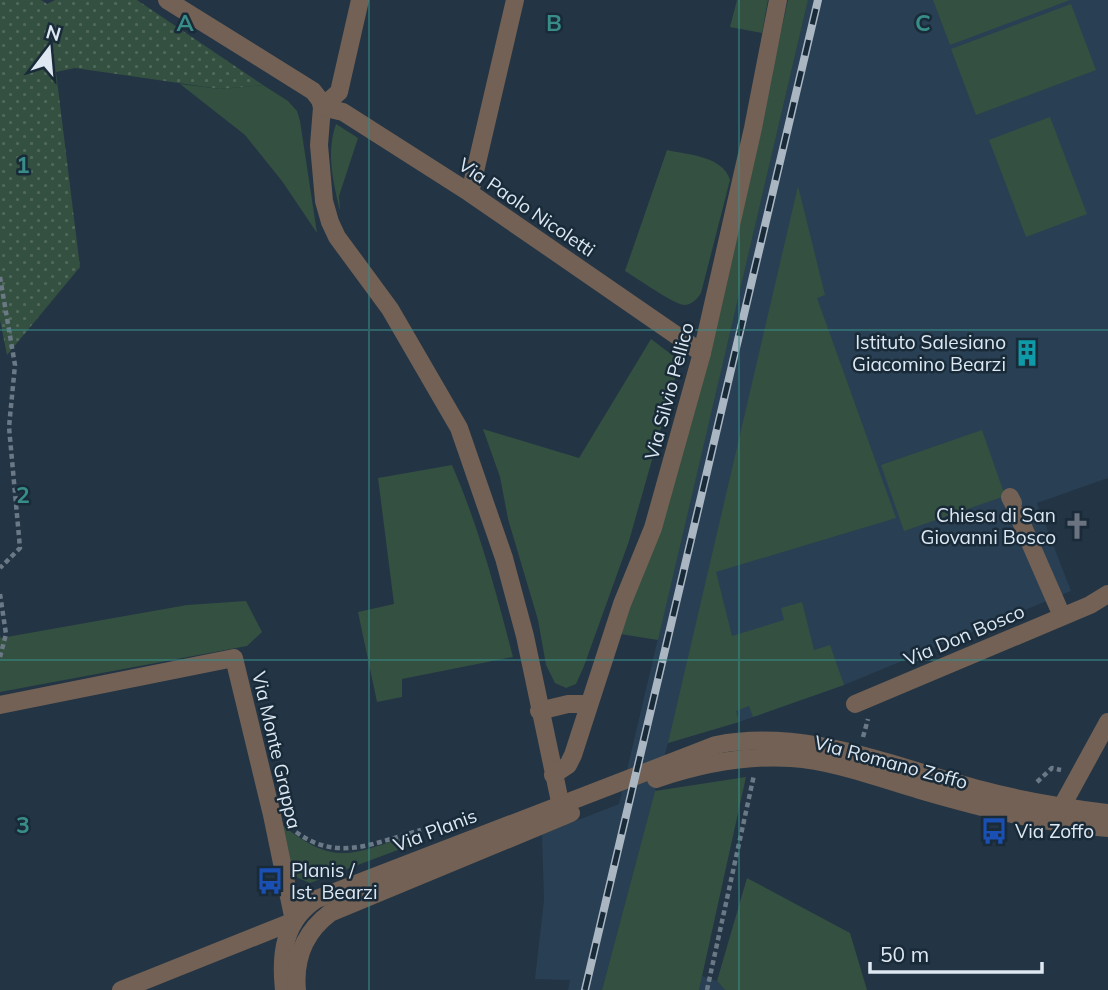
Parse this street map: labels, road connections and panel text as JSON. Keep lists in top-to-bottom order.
{
  "streets": {
    "street": [
      "Via Paolo Nicoletti",
      "Via Silvio Pellico",
      "Via Don Bosco",
      "Via Monte Grappa",
      "Via Romano Zoffo",
      "Via Planis"
    ]
  },
  "crossings": [
    ["Via Paolo Nicoletti", "Via Silvio Pellico"],
    ["Via Monte Grappa", "Via Planis"],
    ["Via Romano Zoffo", "Via Planis"]
  ],
  "places": {
    "building": ["Istituto Salesiano Giacomino Bearzi"],
    "church": ["Chiesa di San Giovanni Bosco"],
    "bus stop": ["Via Zoffo", "Planis / Ist. Bearzi"]
  },
  "scale_bar": "50 m",
  "north": "top",
  "grid": {
    "columns": ["A", "B", "C"],
    "rows": ["1", "2", "3"]
  }
}
